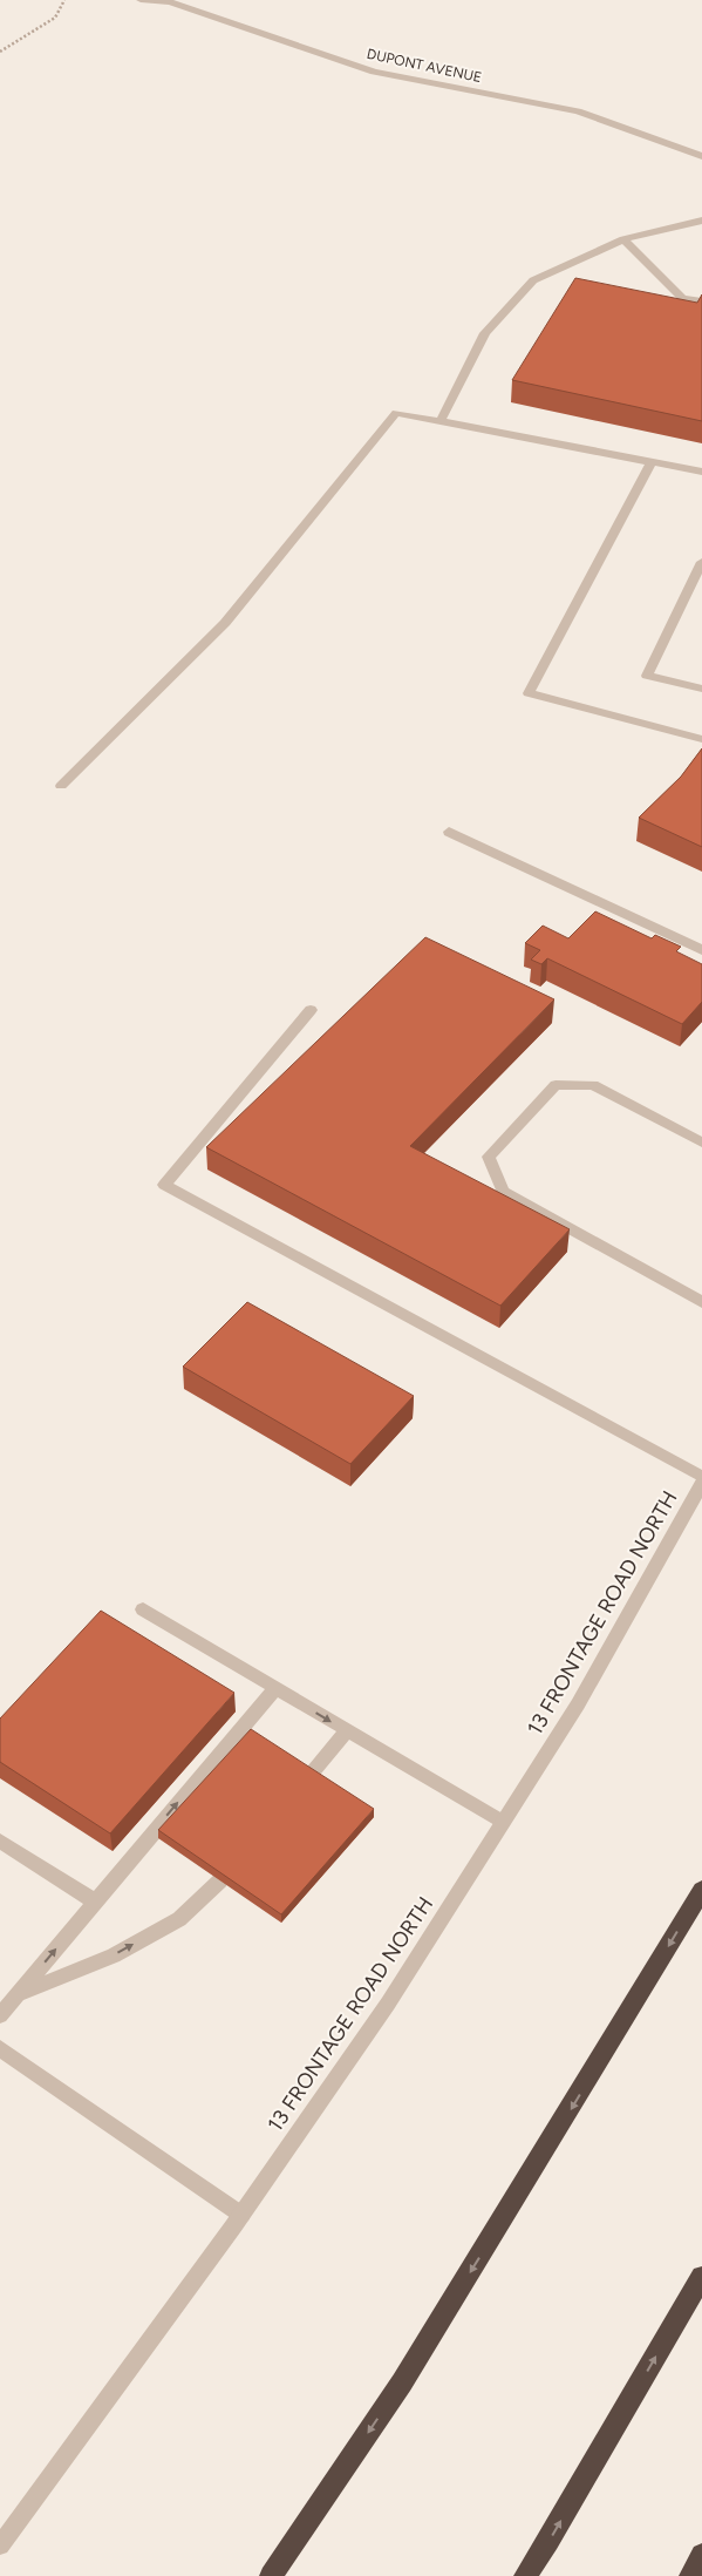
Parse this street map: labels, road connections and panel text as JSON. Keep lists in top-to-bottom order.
{
  "streets": {
    "street": ["DUPONT AVENUE", "13 FRONTAGE ROAD NORTH"]
  }
}
